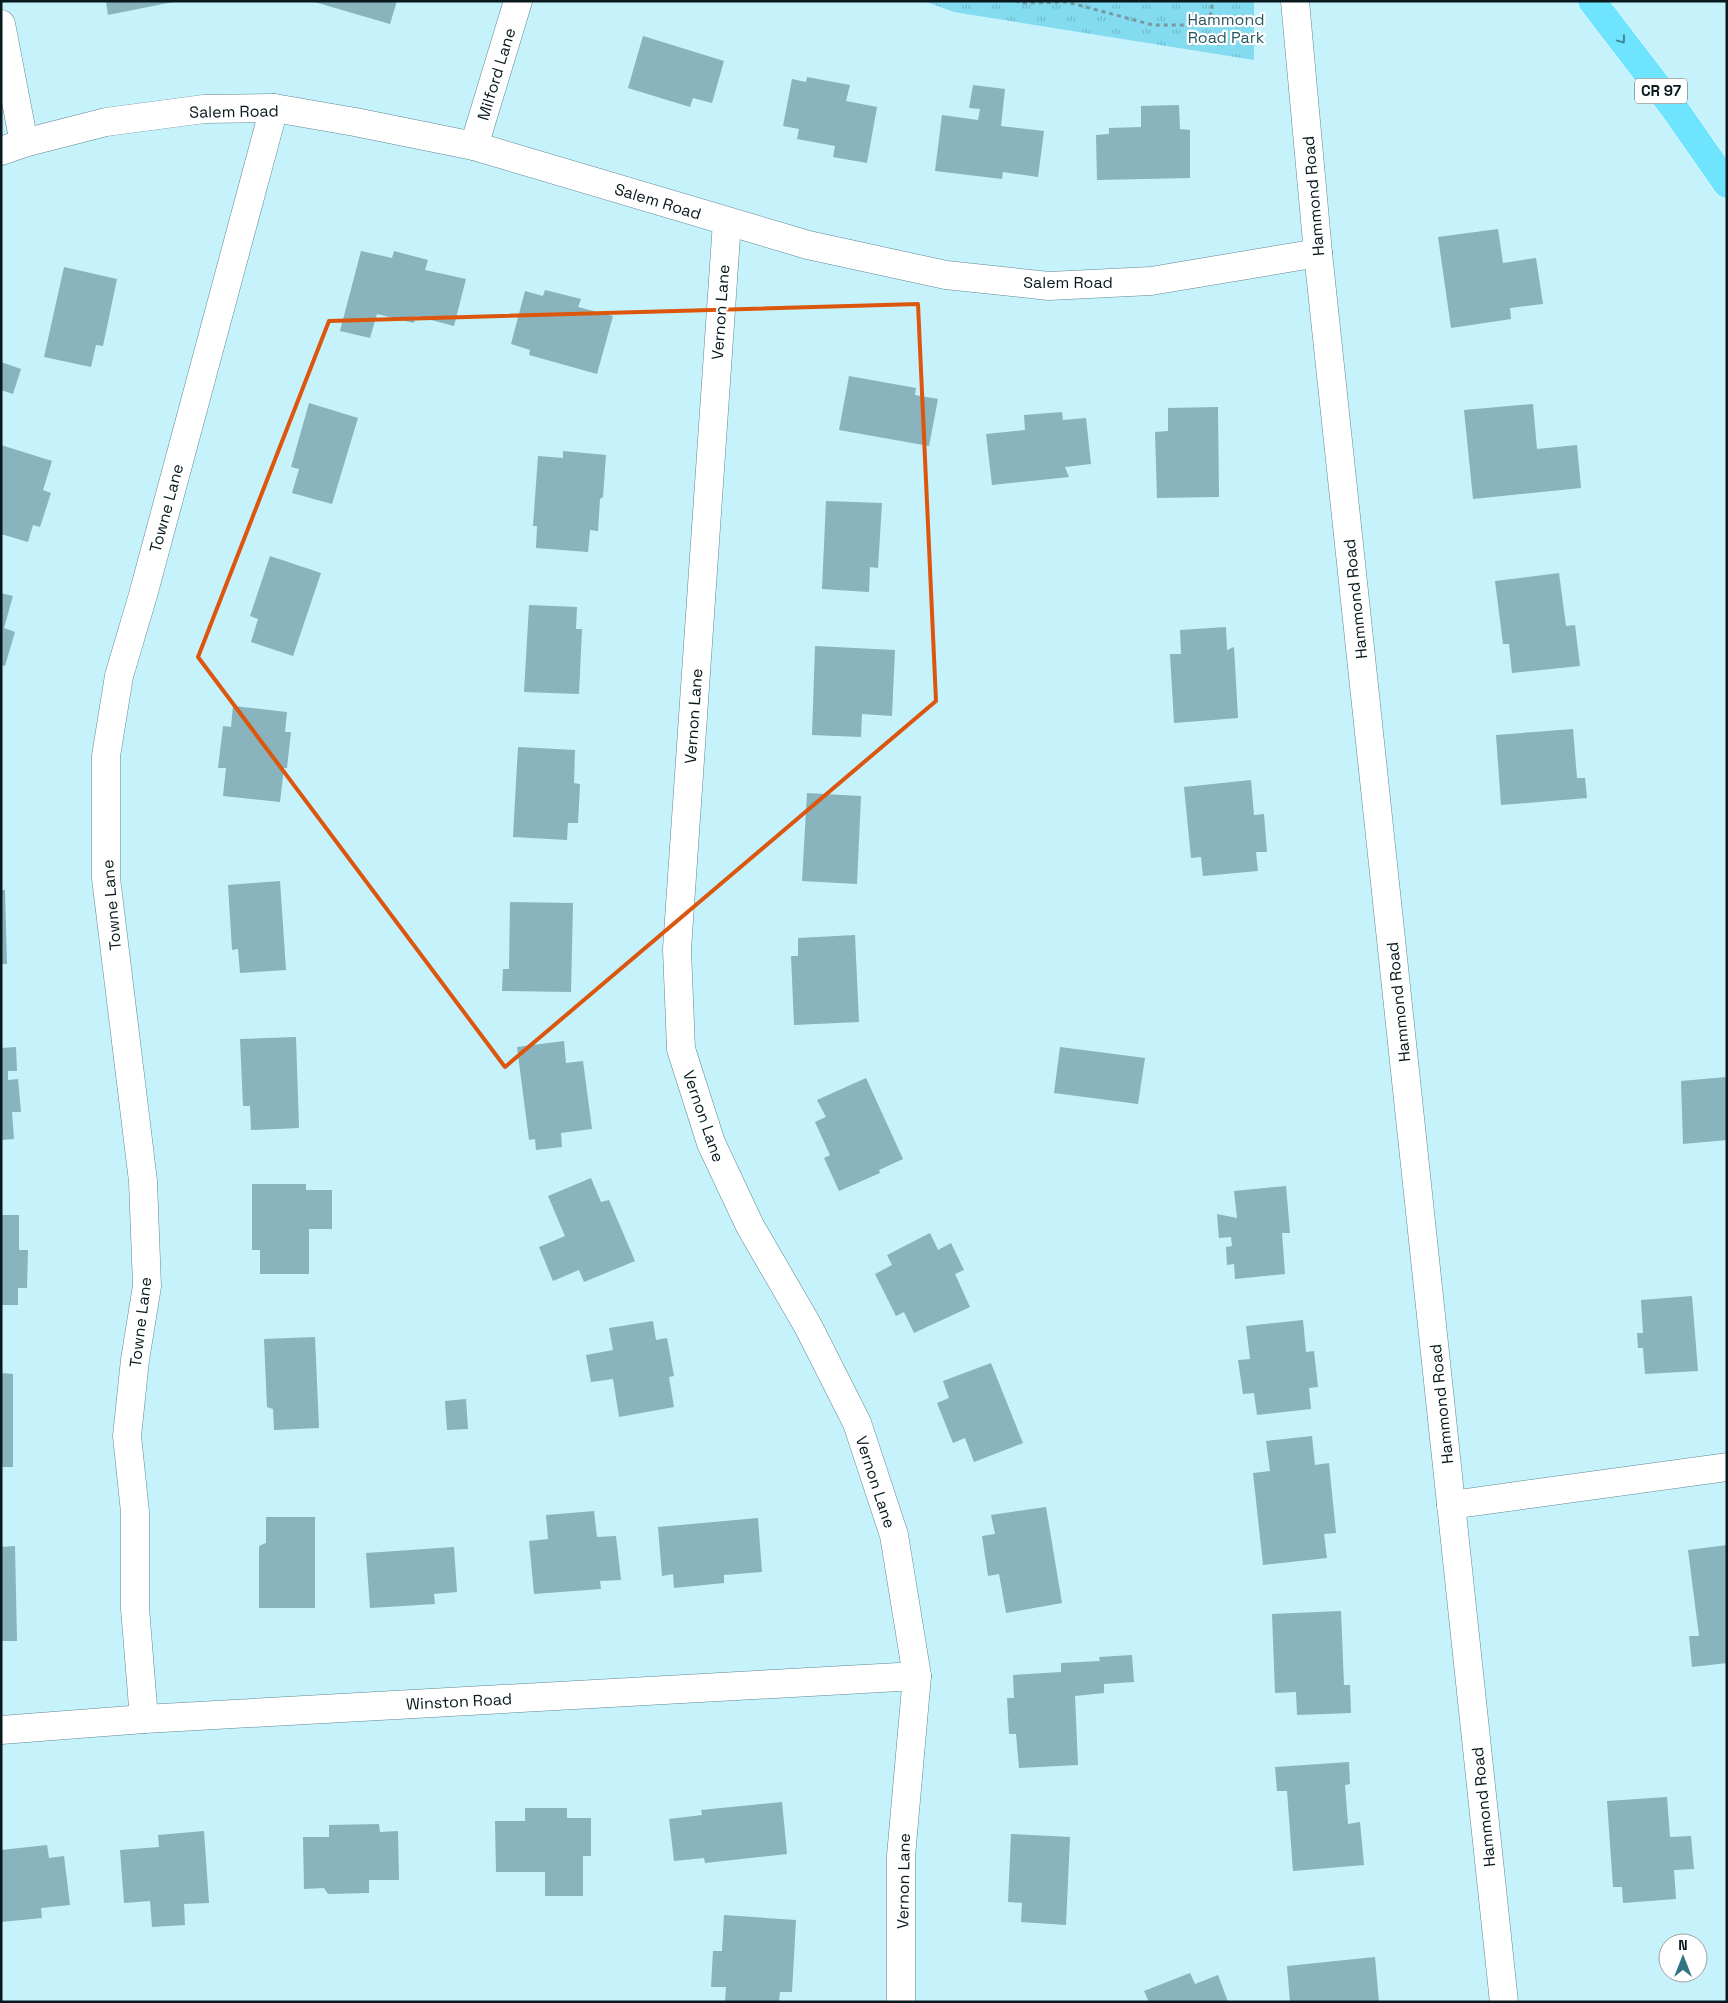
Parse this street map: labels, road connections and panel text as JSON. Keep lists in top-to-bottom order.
{
  "streets": {
    "highway": ["CR 97"],
    "street": [
      "Milford Lane",
      "Salem Road",
      "Hammond Road",
      "Vernon Lane",
      "Towne Lane",
      "Winston Road"
    ]
  },
  "crossings": [
    ["Milford Lane", "Salem Road"],
    ["Salem Road", "Hammond Road"],
    ["Salem Road", "Vernon Lane"],
    ["Salem Road", "Towne Lane"],
    ["Vernon Lane", "Winston Road"],
    ["Towne Lane", "Winston Road"]
  ],
  "parks": ["Hammond Road Park"],
  "north": "top"
}
